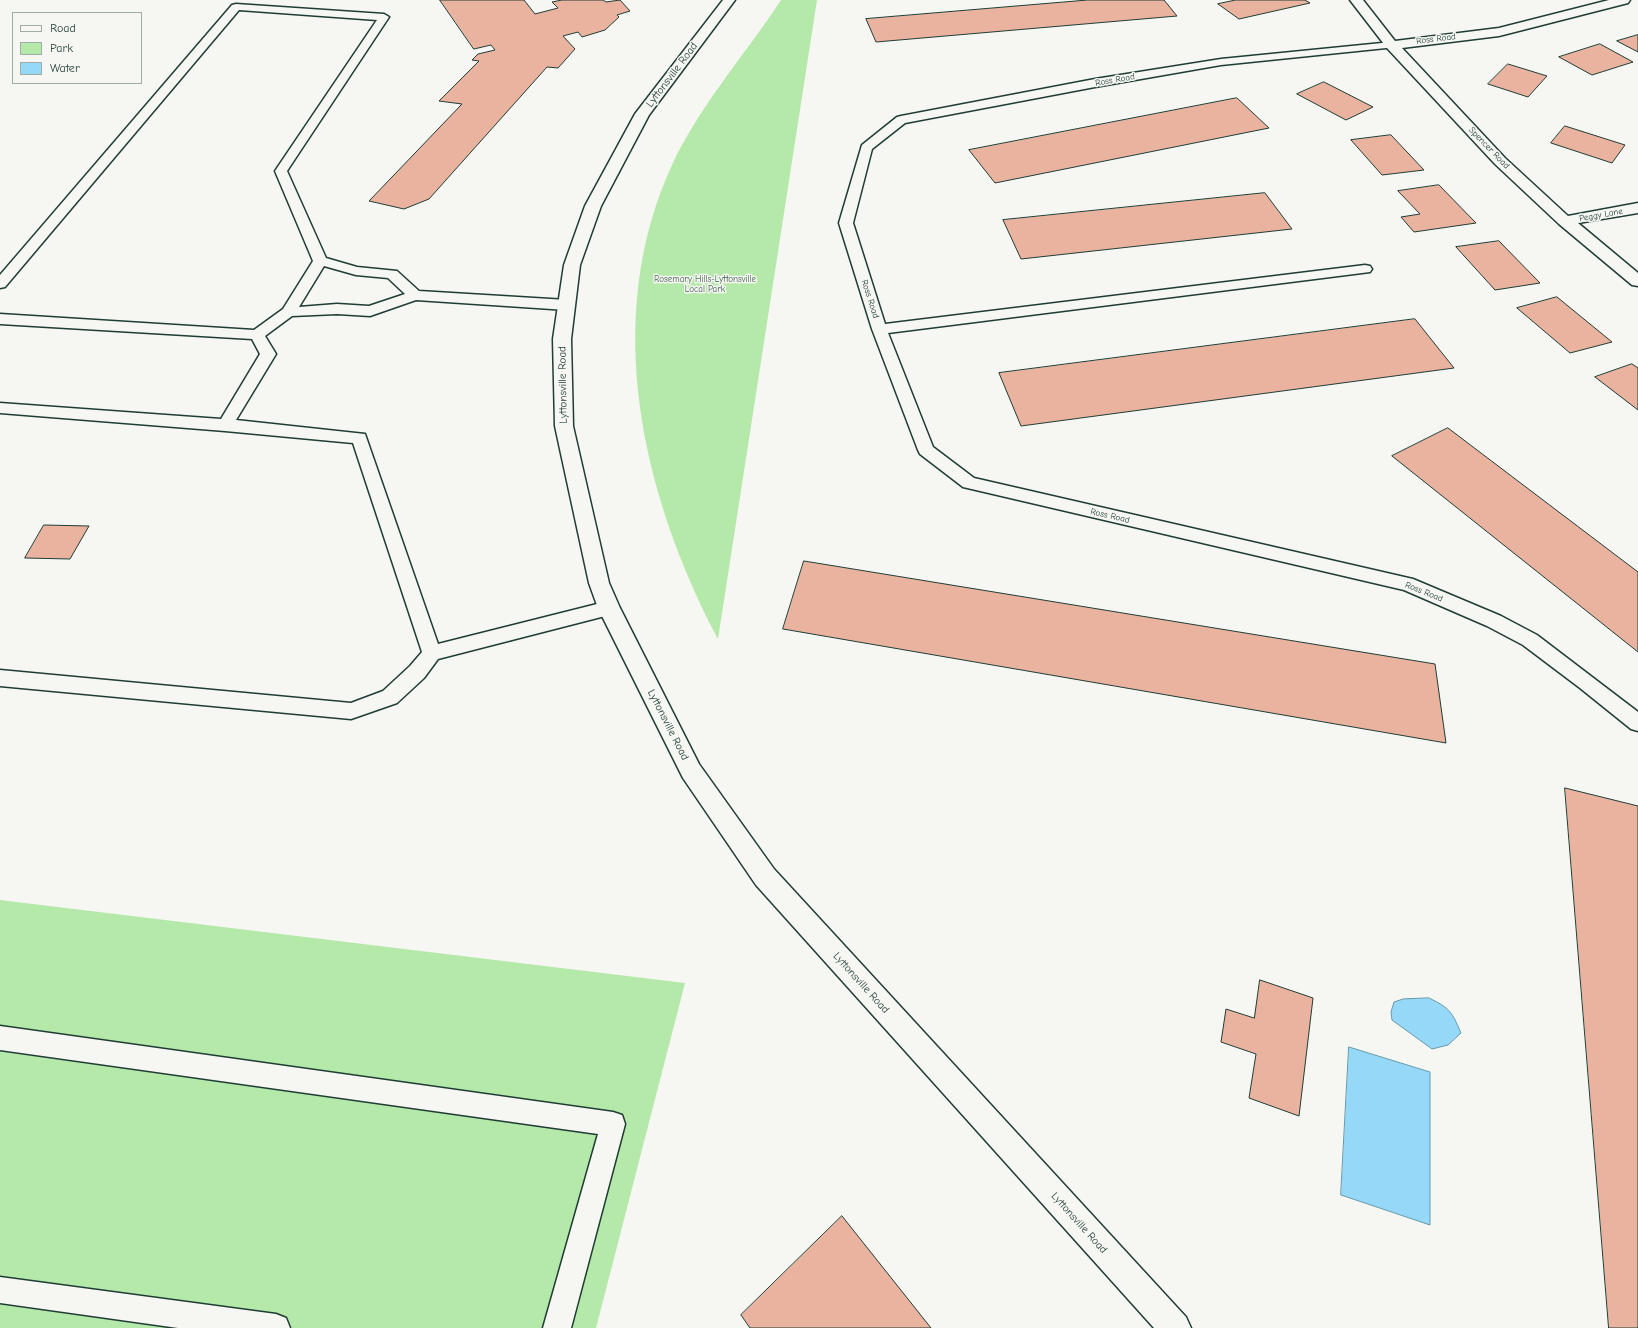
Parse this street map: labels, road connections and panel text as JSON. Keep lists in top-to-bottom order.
{
  "streets": {
    "street": [
      "Ross Road",
      "Lyttonsville Road",
      "Spencer Road",
      "Peggy Lane"
    ]
  },
  "crossings": [
    ["Ross Road", "Spencer Road"],
    ["Spencer Road", "Peggy Lane"]
  ],
  "parks": ["Rosemary Hills-Lyttonsville Local Park"],
  "legend": ["Road", "Park", "Water"]
}
